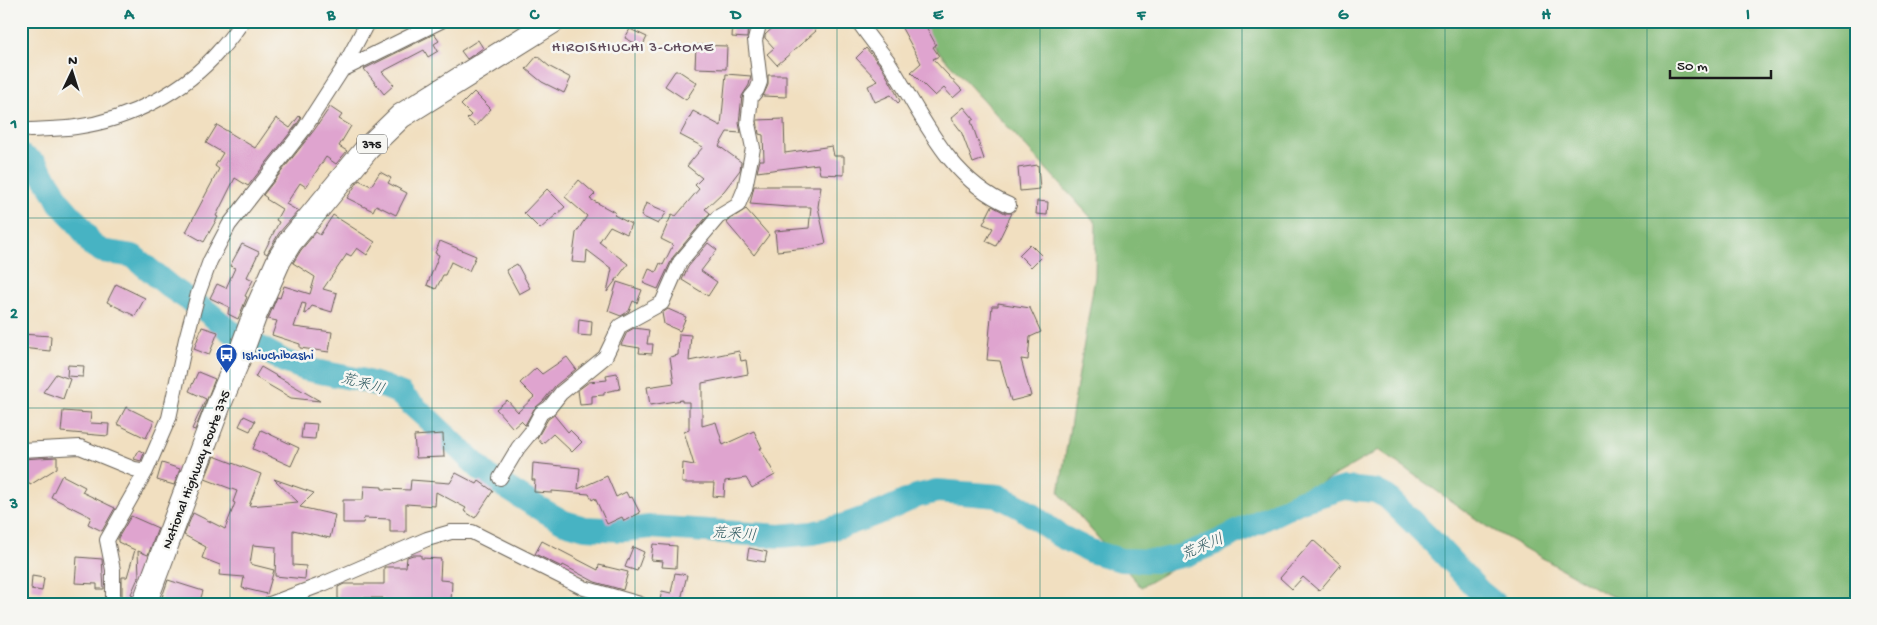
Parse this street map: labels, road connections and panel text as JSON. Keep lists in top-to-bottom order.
{
  "streets": {
    "highway": ["375", "National Highway Route 375"]
  },
  "districts": ["HIROISHIUCHI 3-CHOME"],
  "water": ["荒釆川"],
  "places": {
    "bus stop": ["Ishiuchibashi"]
  },
  "scale_bar": "50 m",
  "north": "top",
  "grid": {
    "columns": [
      "A",
      "B",
      "C",
      "D",
      "E",
      "F",
      "G",
      "H",
      "I"
    ],
    "rows": ["1", "2", "3"]
  }
}
